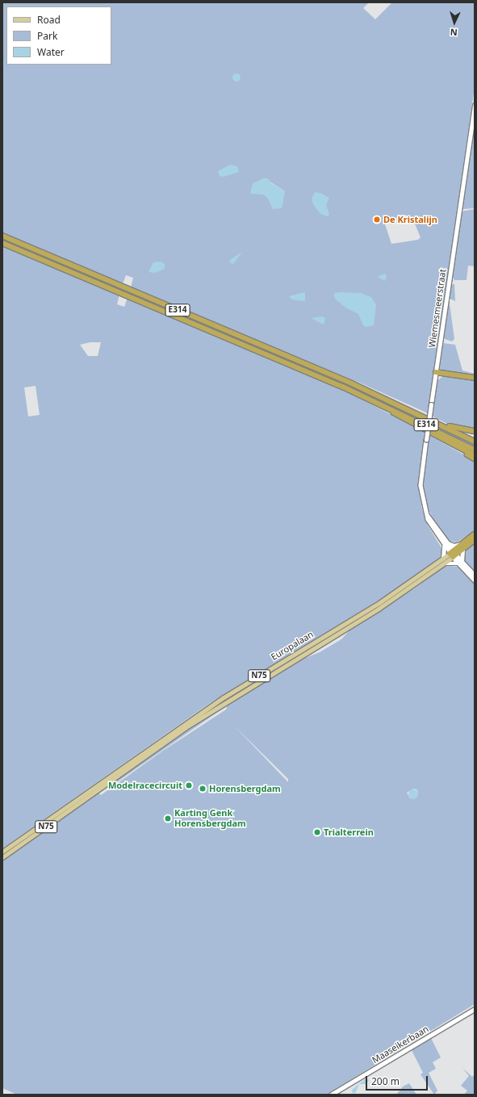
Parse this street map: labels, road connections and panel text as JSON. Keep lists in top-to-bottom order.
{
  "streets": {
    "highway": ["E314", "Europalaan", "N75"],
    "main road": ["Wiemesmeerstraat", "Maaseikerbaan"]
  },
  "crossings": [
    ["Wiemesmeerstraat", "Europalaan"],
    ["Europalaan", "N75"]
  ],
  "places": [
    "De Kristalijn",
    "Modelracecircuit",
    "Horensbergdam",
    "Karting Genk Horensbergdam",
    "Trialterrein"
  ],
  "legend": ["Road", "Park", "Water"],
  "scale_bar": "200 m",
  "north": "bottom"
}
